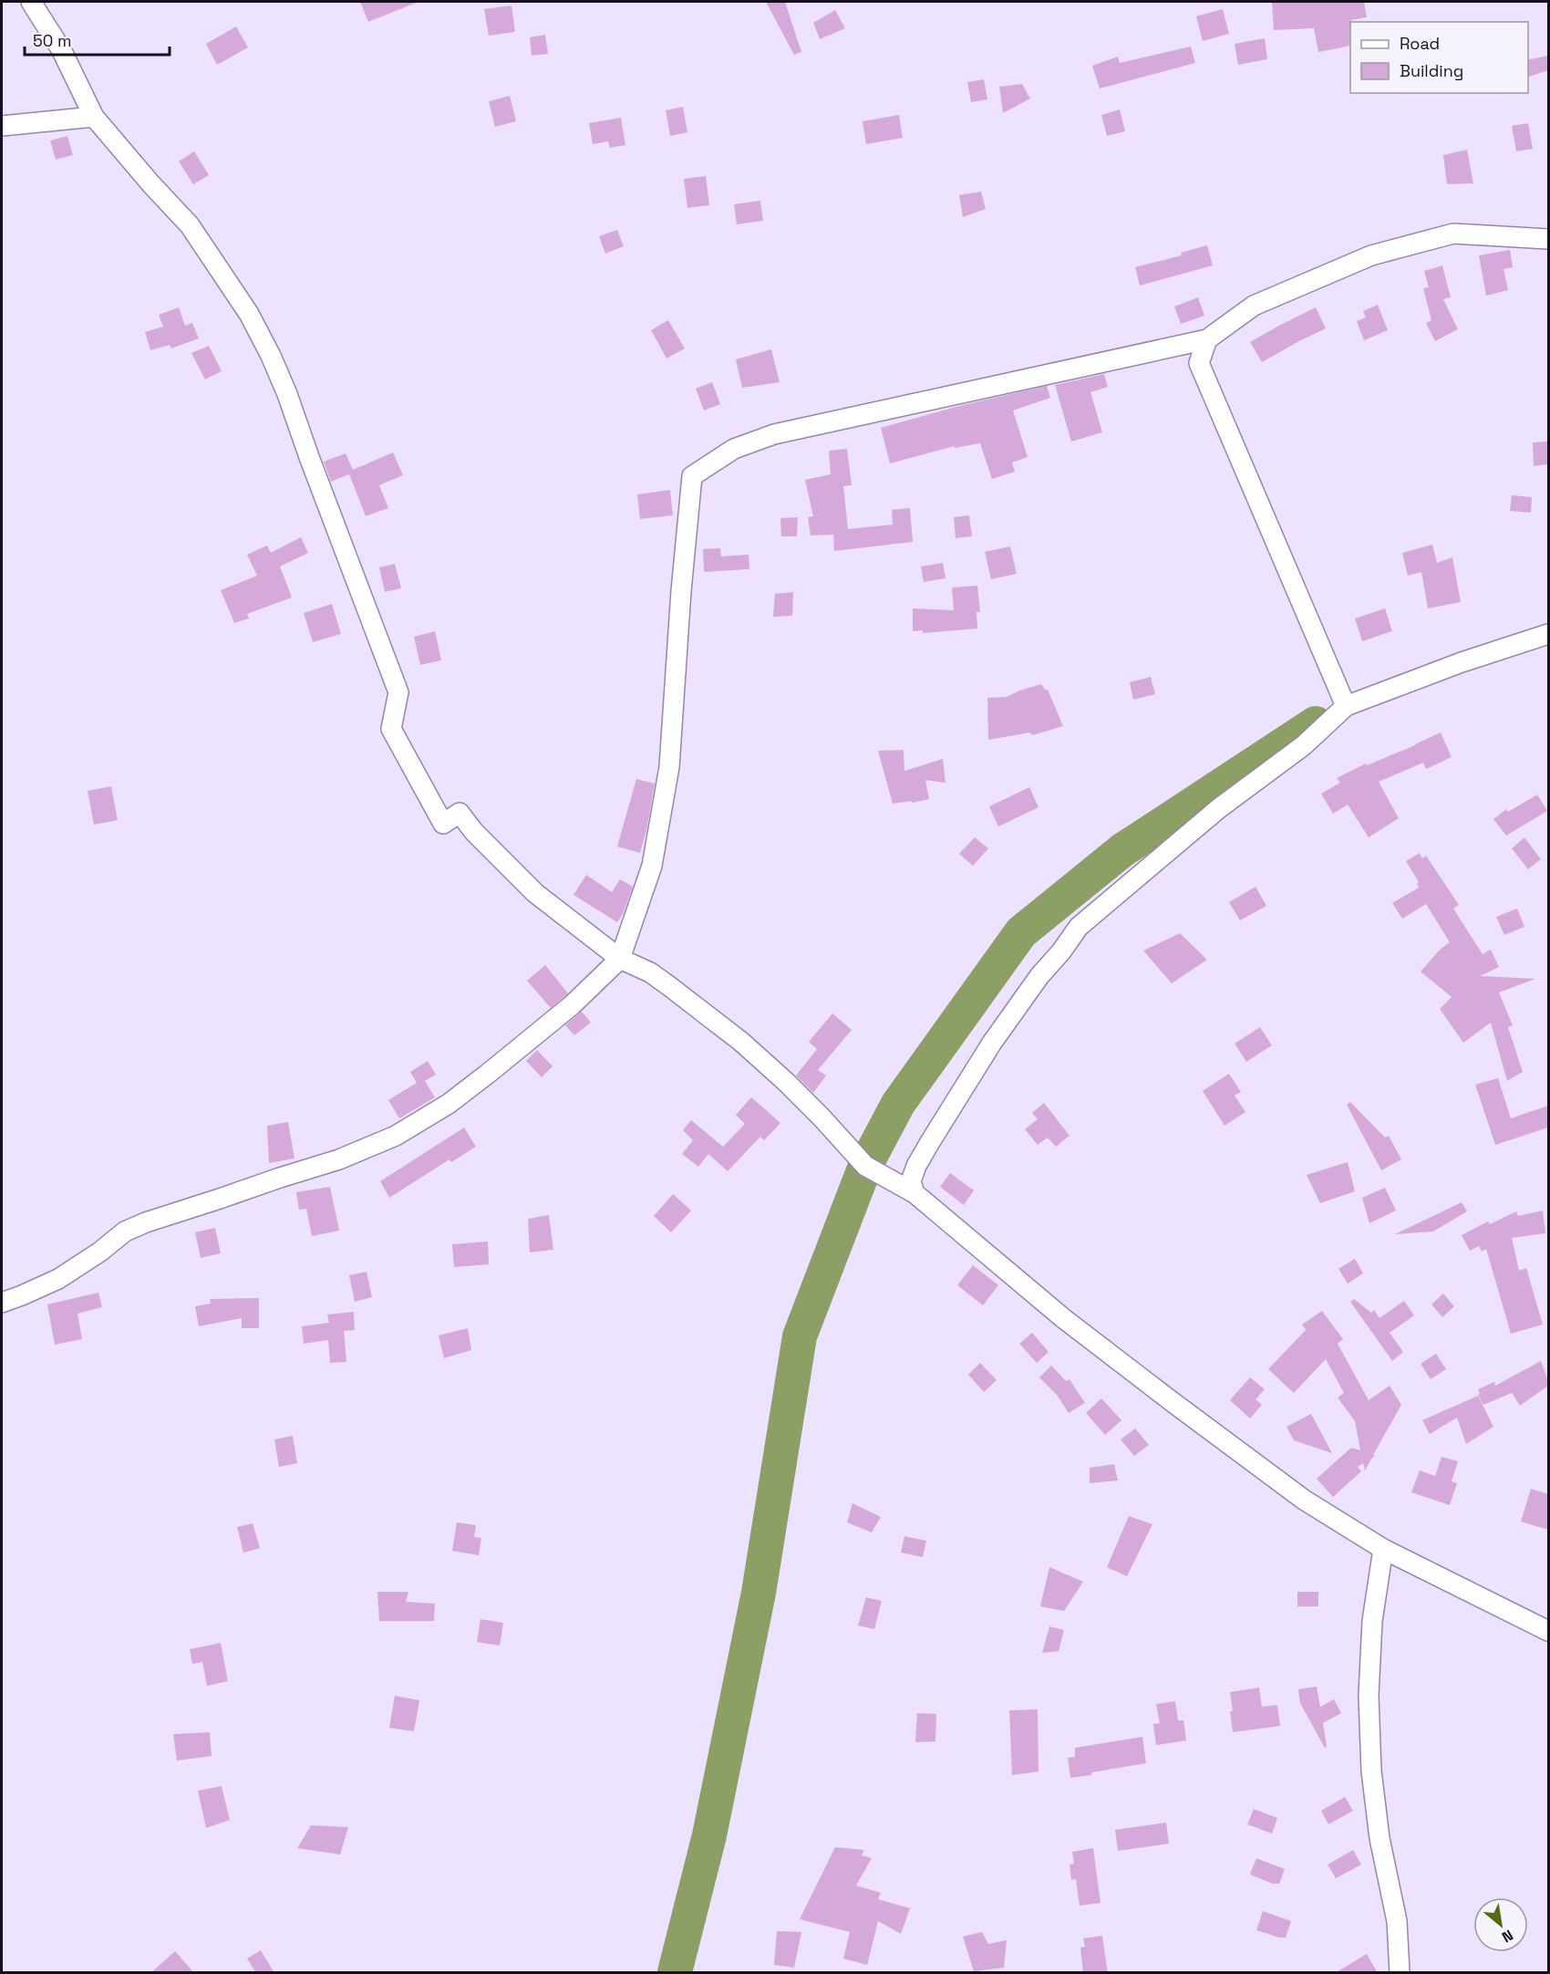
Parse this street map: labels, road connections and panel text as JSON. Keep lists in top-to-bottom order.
{
  "legend": ["Road", "Building"],
  "scale_bar": "50 m",
  "north": "bottom right"
}
